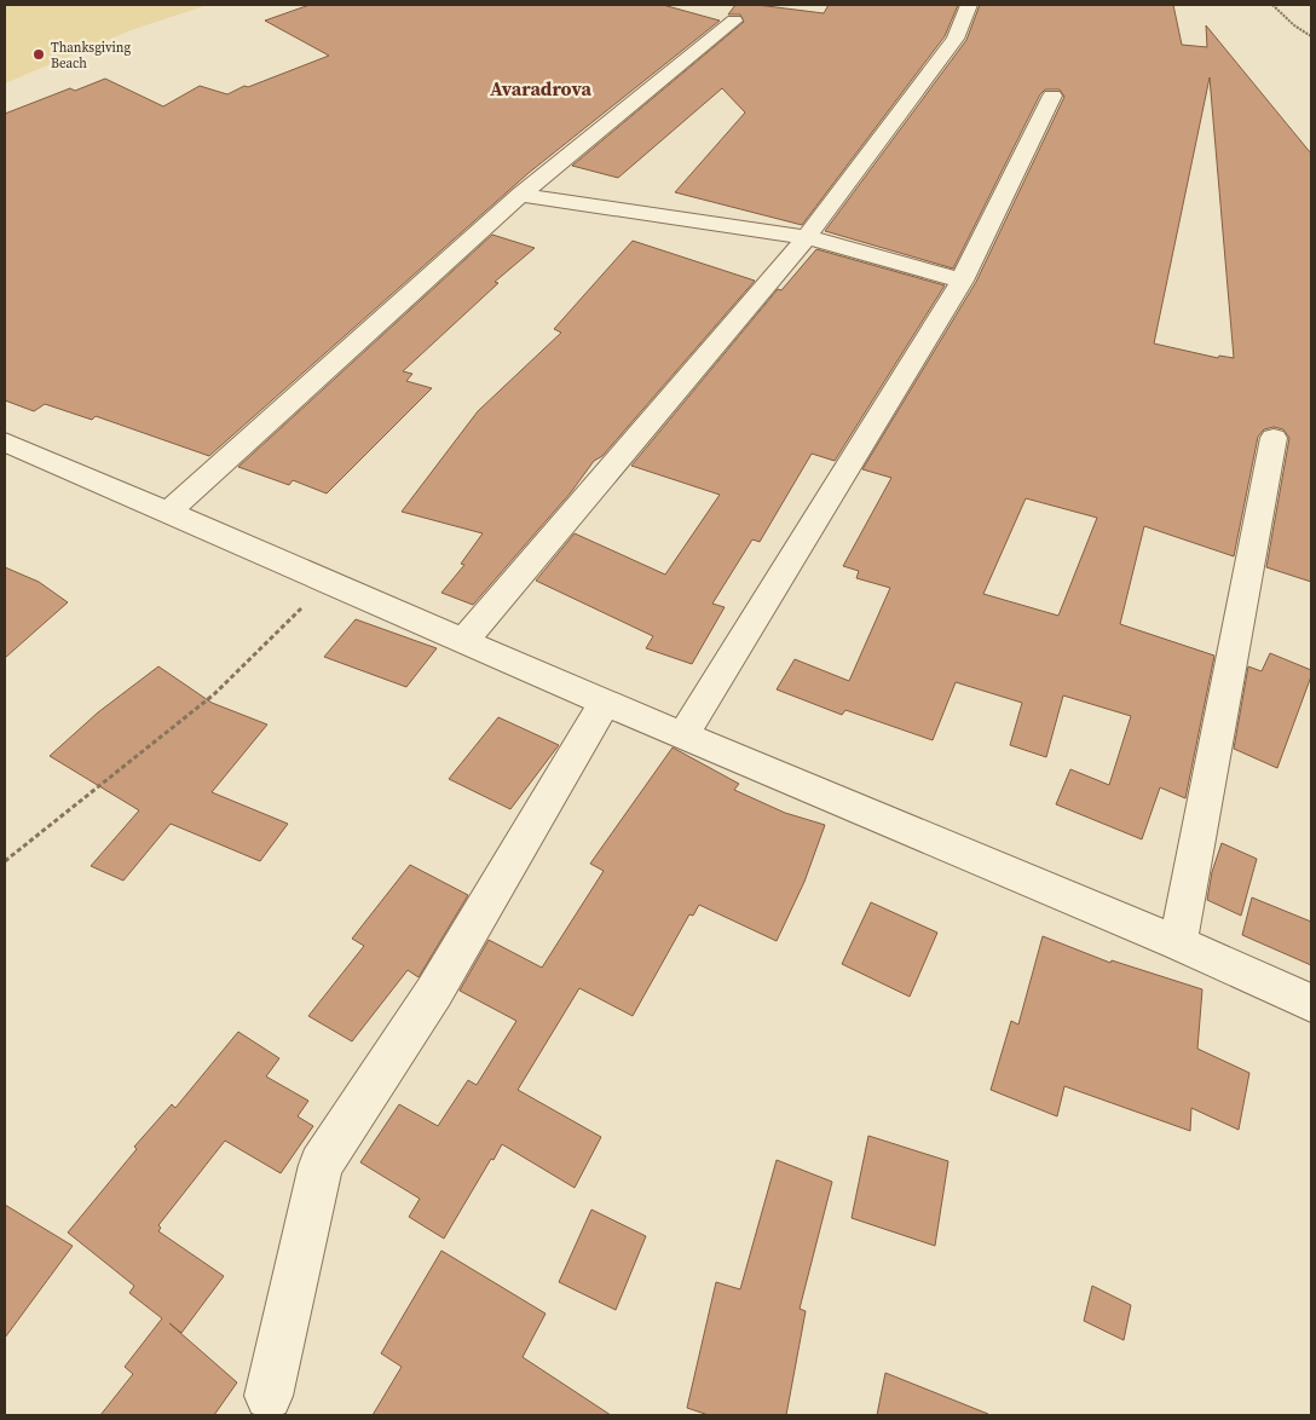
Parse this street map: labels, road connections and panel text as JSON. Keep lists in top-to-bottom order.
{
  "districts": ["Avaradrova"],
  "places": ["Thanksgiving Beach"]
}
